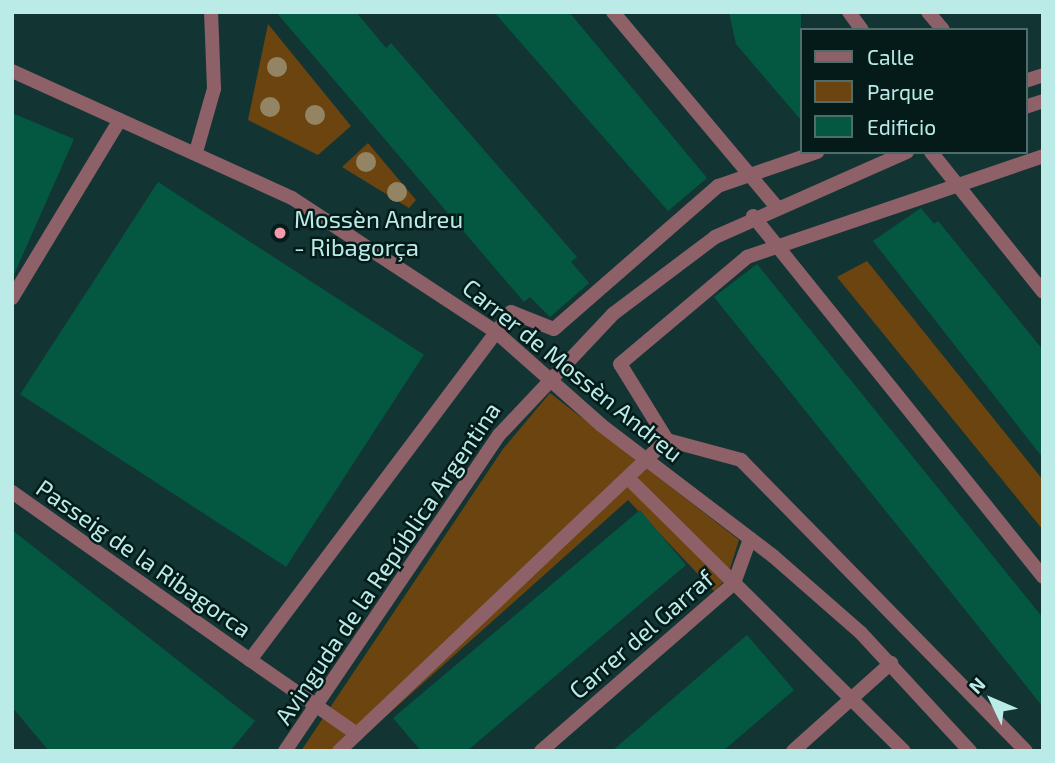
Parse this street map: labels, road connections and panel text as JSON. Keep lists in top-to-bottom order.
{
  "streets": {
    "street": [
      "Carrer de Mossèn Andreu",
      "Passeig de la Ribagorca",
      "Avinguda de la República Argentina",
      "Carrer del Garraf"
    ]
  },
  "crossings": [
    ["Carrer de Mossèn Andreu", "Avinguda de la República Argentina"],
    ["Carrer de Mossèn Andreu", "Carrer del Garraf"],
    ["Passeig de la Ribagorca", "Avinguda de la República Argentina"]
  ],
  "places": ["Mossèn Andreu - Ribagorça"],
  "legend": ["Calle", "Parque", "Edificio"],
  "north": "top left"
}
